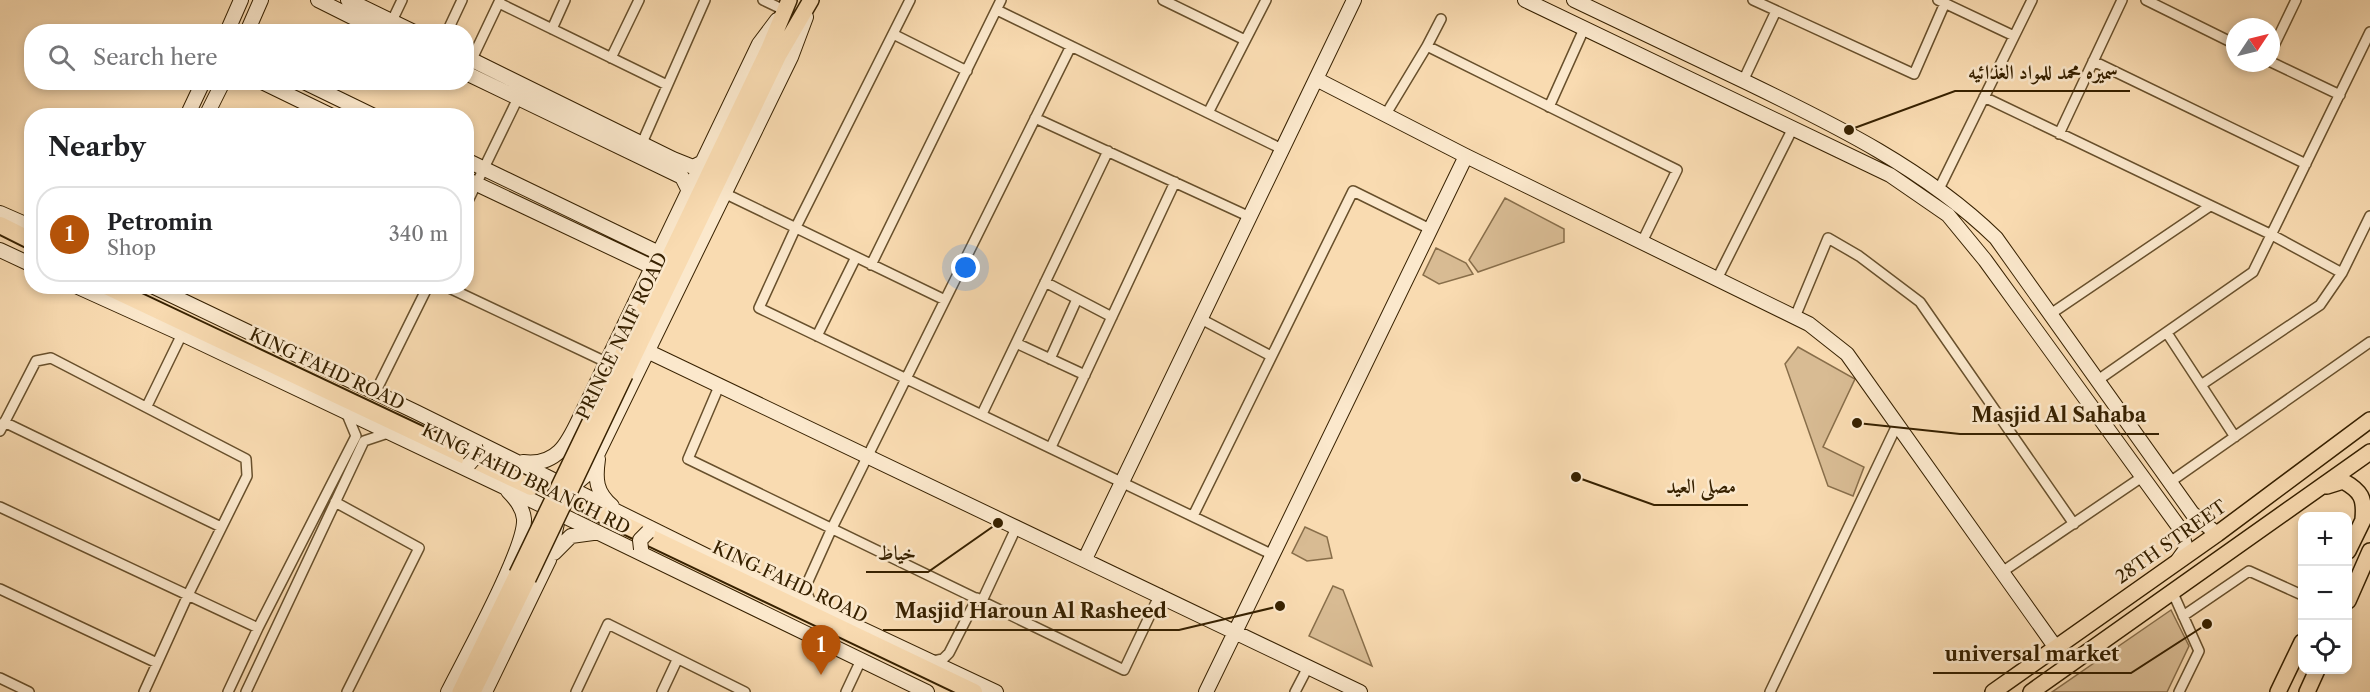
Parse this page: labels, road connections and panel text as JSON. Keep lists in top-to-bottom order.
{
  "streets": {
    "highway": ["KING FAHD ROAD"],
    "main road": ["PRINCE NAIF ROAD", "28TH STREET"],
    "street": ["KING FAHD BRANCH RD"]
  },
  "crossings": [
    ["KING FAHD ROAD", "KING FAHD BRANCH RD"]
  ],
  "places": [
    "سميره محمد للمواد الغذائيه",
    "Masjid Al Sahaba",
    "مصلى العيد",
    "خياط",
    "Masjid Haroun Al Rasheed",
    "universal market"
  ],
  "north": "top right",
  "page": {
    "search": "Search here",
    "heading": "Nearby",
    "list": [
      {
        "mark": "1",
        "name": "Petromin",
        "note": "Shop",
        "value": "340 m"
      }
    ],
    "map_buttons": ["+", "−"],
    "pins": "1"
  }
}
